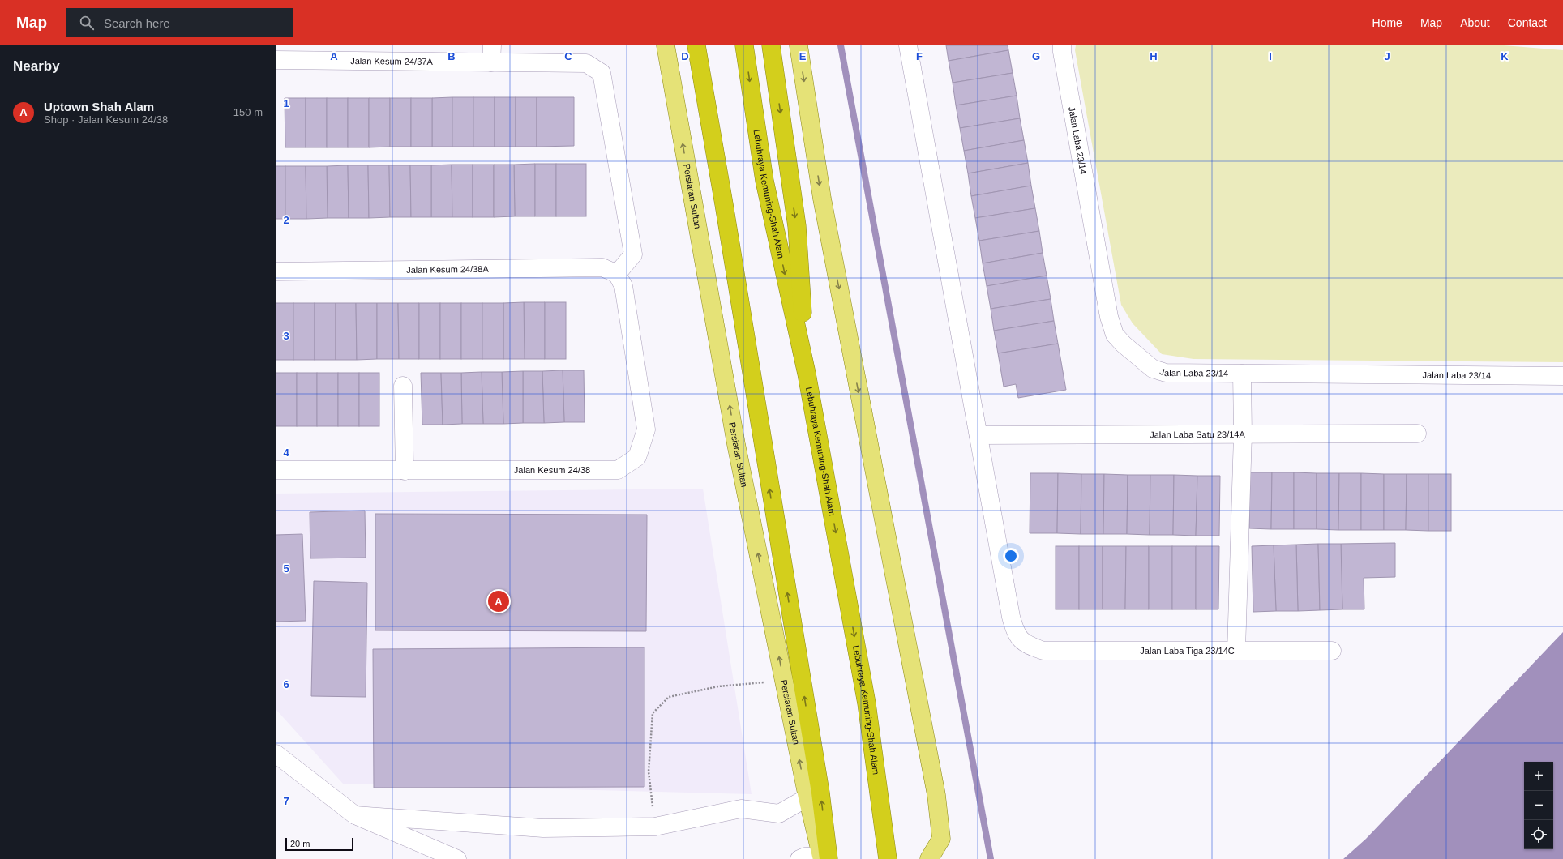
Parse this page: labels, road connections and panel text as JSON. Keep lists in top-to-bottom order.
{
  "streets": {
    "highway": ["Lebuhraya Kemuning-Shah Alam"],
    "main road": ["Persiaran Sultan"],
    "street": [
      "Jalan Kesum 24/37A",
      "Jalan Laba 23/14",
      "Jalan Kesum 24/38A",
      "Jalan Laba Satu 23/14A",
      "Jalan Kesum 24/38",
      "Jalan Laba Tiga 23/14C"
    ]
  },
  "crossings": [
    ["Jalan Kesum 24/37A", "Jalan Kesum 24/38A"],
    ["Jalan Kesum 24/37A", "Jalan Kesum 24/38"],
    ["Jalan Kesum 24/38A", "Jalan Kesum 24/38"],
    ["Jalan Laba Satu 23/14A", "Jalan Laba Tiga 23/14C"]
  ],
  "scale_bar": "20 m",
  "page": {
    "header": "Map",
    "search": "Search here",
    "nav": [
      "Home",
      "Map",
      "About",
      "Contact"
    ],
    "heading": "Nearby",
    "list": [
      {
        "mark": "A",
        "name": "Uptown Shah Alam",
        "note": "Shop · Jalan Kesum 24/38",
        "value": "150 m"
      }
    ],
    "pins": "A",
    "map_buttons": ["+", "−"],
    "scale": "20 m"
  },
  "grid": {
    "columns": [
      "A",
      "B",
      "C",
      "D",
      "E",
      "F",
      "G",
      "H",
      "I",
      "J",
      "K"
    ],
    "rows": [
      "1",
      "2",
      "3",
      "4",
      "5",
      "6",
      "7"
    ]
  }
}
